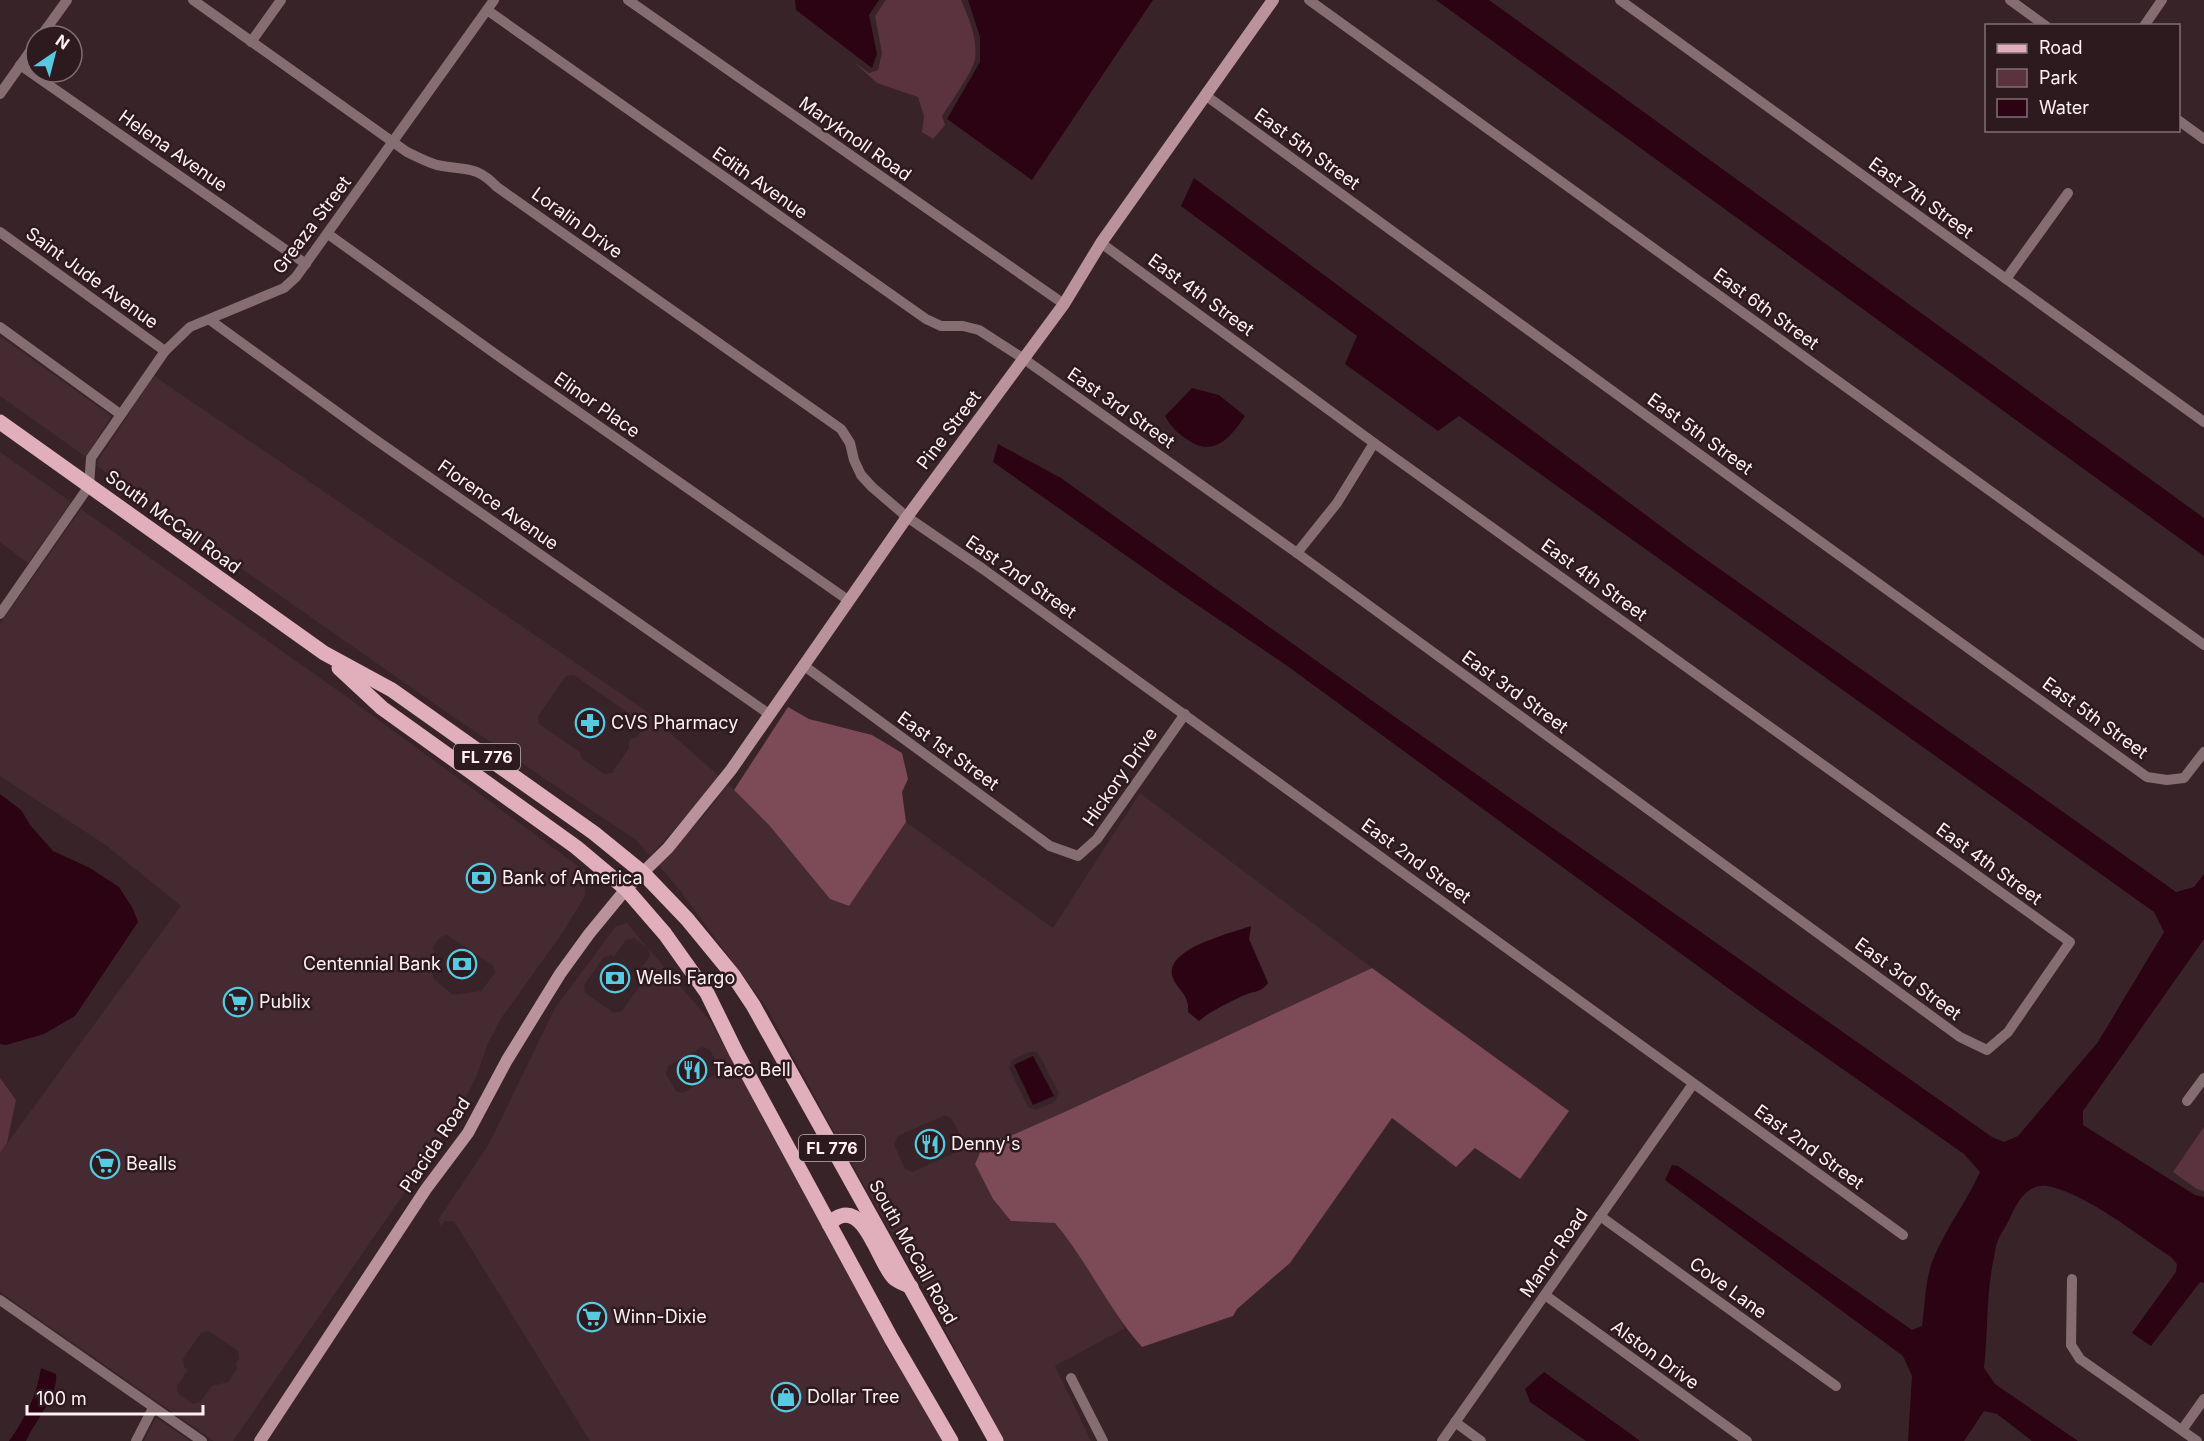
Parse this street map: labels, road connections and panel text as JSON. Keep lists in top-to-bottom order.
{
  "streets": {
    "main road": [
      "Pine Street",
      "South McCall Road",
      "FL 776",
      "Placida Road"
    ],
    "street": [
      "Maryknoll Road",
      "East 5th Street",
      "Helena Avenue",
      "Edith Avenue",
      "East 7th Street",
      "Loralin Drive",
      "Greaza Street",
      "Saint Jude Avenue",
      "East 4th Street",
      "East 6th Street",
      "Elinor Place",
      "East 3rd Street",
      "Florence Avenue",
      "East 2nd Street",
      "East 1st Street",
      "Hickory Drive",
      "Manor Road",
      "Cove Lane",
      "Alston Drive"
    ]
  },
  "crossings": [
    ["Maryknoll Road", "Pine Street"],
    ["East 5th Street", "Pine Street"],
    ["Helena Avenue", "Greaza Street"],
    ["Edith Avenue", "Greaza Street"],
    ["Edith Avenue", "East 3rd Street"],
    ["Edith Avenue", "Pine Street"],
    ["Loralin Drive", "Greaza Street"],
    ["Loralin Drive", "Pine Street"],
    ["Loralin Drive", "East 2nd Street"],
    ["Greaza Street", "Saint Jude Avenue"],
    ["Greaza Street", "Elinor Place"],
    ["Greaza Street", "Florence Avenue"],
    ["Greaza Street", "South McCall Road"],
    ["East 4th Street", "East 3rd Street"],
    ["East 4th Street", "Pine Street"],
    ["Elinor Place", "Pine Street"],
    ["East 3rd Street", "Pine Street"],
    ["Pine Street", "Florence Avenue"],
    ["Pine Street", "South McCall Road"],
    ["Pine Street", "East 2nd Street"],
    ["Pine Street", "East 1st Street"],
    ["Pine Street", "Placida Road"],
    ["South McCall Road", "Placida Road"],
    ["East 2nd Street", "Hickory Drive"],
    ["East 2nd Street", "Manor Road"],
    ["East 1st Street", "Hickory Drive"],
    ["Manor Road", "Cove Lane"],
    ["Manor Road", "Alston Drive"]
  ],
  "places": {
    "pharmacy": ["CVS Pharmacy"],
    "bank": ["Bank of America", "Centennial Bank", "Wells Fargo"],
    "supermarket": ["Publix", "Bealls", "Winn-Dixie"],
    "restaurant": ["Taco Bell", "Denny's"],
    "shop": ["Dollar Tree"]
  },
  "legend": ["Road", "Park", "Water"],
  "scale_bar": "100 m",
  "north": "top right"
}
